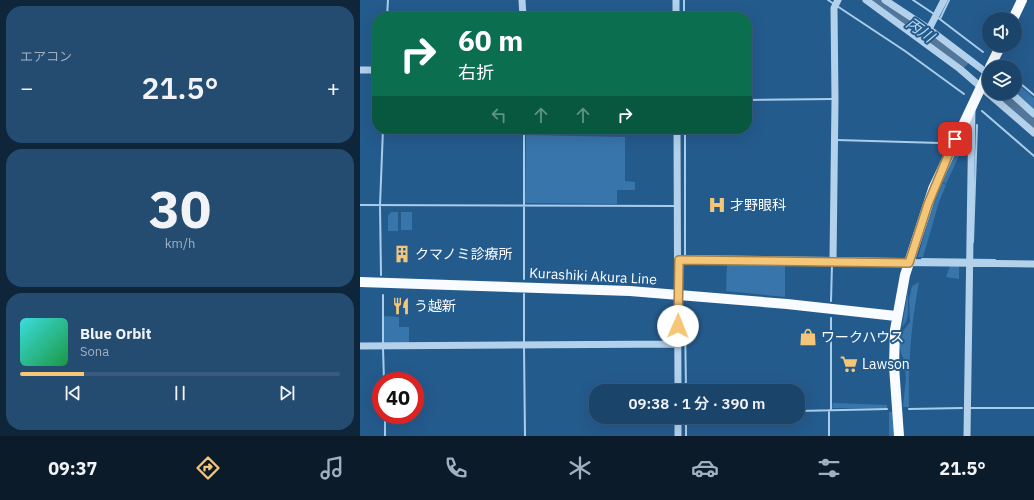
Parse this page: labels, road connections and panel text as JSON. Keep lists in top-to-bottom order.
{
  "streets": {
    "main road": ["Kurashiki Akura Line"]
  },
  "water": ["丙川"],
  "places": {
    "hospital": ["才野眼科"],
    "building": ["クマノミ診療所"],
    "restaurant": ["う越新"],
    "shop": ["ワークハウス"],
    "supermarket": ["Lawson"]
  },
  "page": {
    "tile": [
      "エアコン",
      ["30", "km/h"]
    ],
    "turn": ["60 m", "右折"],
    "heat": ["−", "21.5°", "+"],
    "song": ["Blue Orbit", "Sona"],
    "limit": "40",
    "trip": "09:38 · 1 分 · 390 m",
    "tabs": ["09:37", "21.5°"]
  }
}
